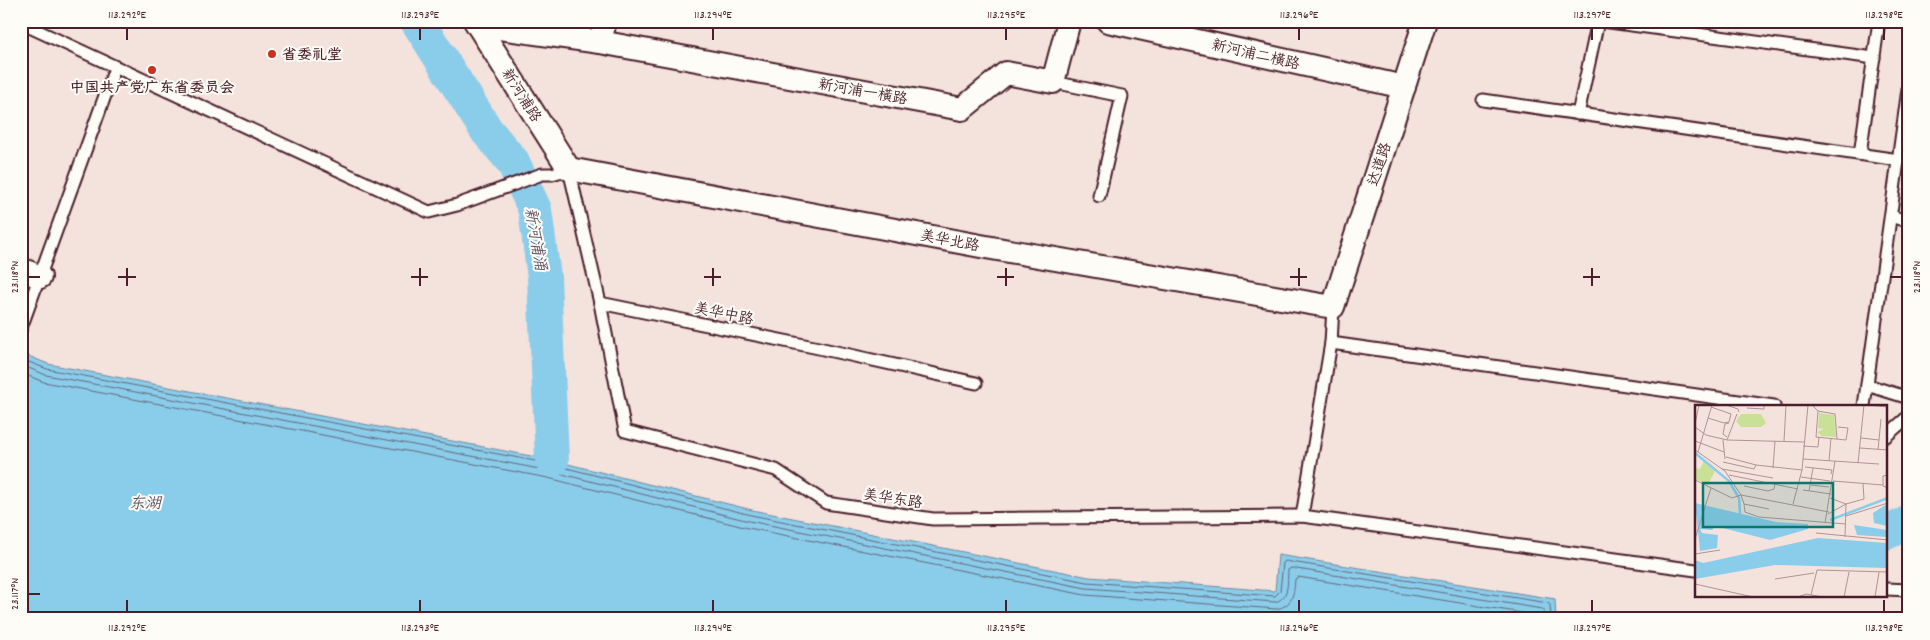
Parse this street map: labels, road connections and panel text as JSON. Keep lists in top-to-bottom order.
{
  "streets": {
    "street": [
      "新河浦二横路",
      "新河浦一横路",
      "新河浦路",
      "达道路",
      "美华北路"
    ],
    "lane": ["美华中路", "美华东路"]
  },
  "crossings": [
    ["新河浦二横路", "达道路"],
    ["新河浦路", "美华北路"],
    ["达道路", "美华北路"],
    ["美华中路", "美华东路"]
  ],
  "water": ["新河浦涌", "东湖"],
  "places": ["省委礼堂", "中国共产党广东省委员会"],
  "coordinates": [
    "113.292°E",
    "113.293°E",
    "113.294°E",
    "113.295°E",
    "113.296°E",
    "113.297°E",
    "113.298°E",
    "23.118°N",
    "23.117°N"
  ]
}
